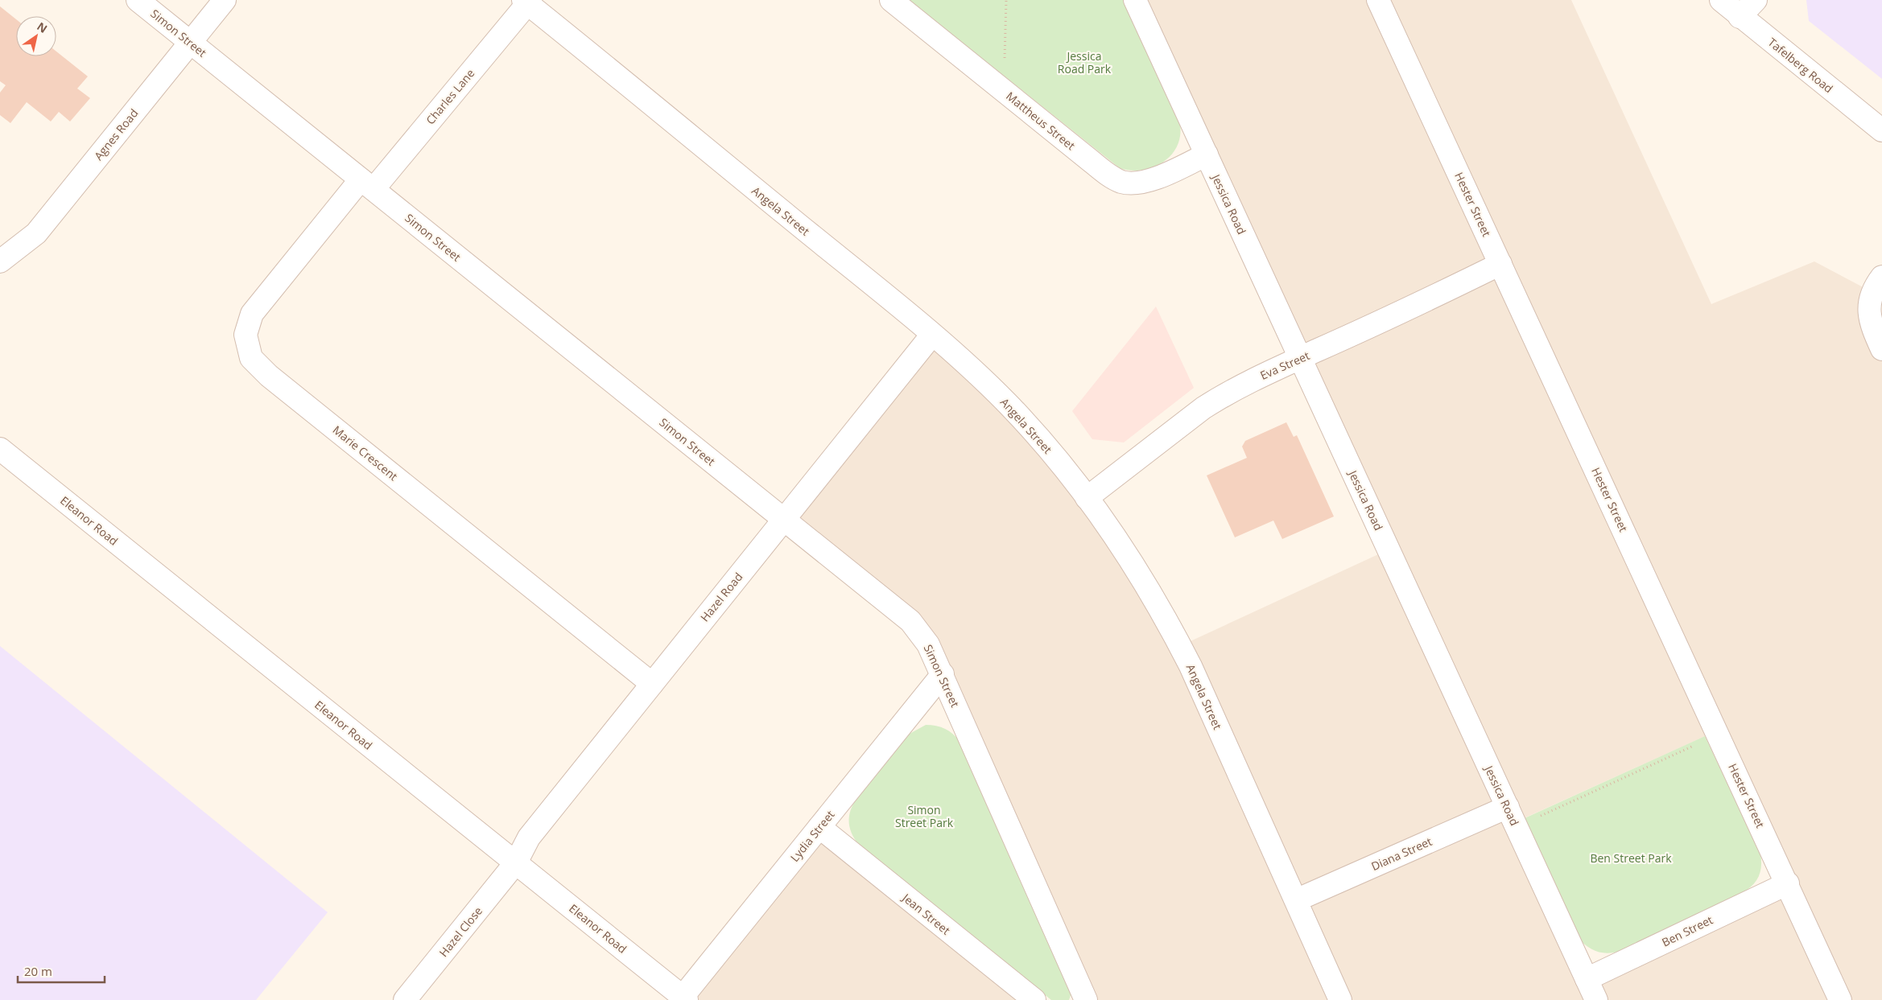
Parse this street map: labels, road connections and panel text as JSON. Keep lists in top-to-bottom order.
{
  "streets": {
    "street": [
      "Simon Street",
      "Tafelberg Road",
      "Charles Lane",
      "Mattheus Street",
      "Agnes Road",
      "Jessica Road",
      "Hester Street",
      "Angela Street",
      "Eva Street",
      "Marie Crescent",
      "Eleanor Road",
      "Hazel Road",
      "Lydia Street",
      "Diana Street",
      "Jean Street",
      "Ben Street",
      "Hazel Close"
    ]
  },
  "crossings": [
    ["Simon Street", "Charles Lane"],
    ["Simon Street", "Agnes Road"],
    ["Simon Street", "Marie Crescent"],
    ["Simon Street", "Hazel Road"],
    ["Simon Street", "Lydia Street"],
    ["Charles Lane", "Angela Street"],
    ["Charles Lane", "Marie Crescent"],
    ["Mattheus Street", "Jessica Road"],
    ["Jessica Road", "Eva Street"],
    ["Jessica Road", "Diana Street"],
    ["Jessica Road", "Ben Street"],
    ["Hester Street", "Eva Street"],
    ["Hester Street", "Ben Street"],
    ["Angela Street", "Eva Street"],
    ["Angela Street", "Hazel Road"],
    ["Angela Street", "Diana Street"],
    ["Marie Crescent", "Hazel Road"],
    ["Eleanor Road", "Hazel Road"],
    ["Eleanor Road", "Lydia Street"],
    ["Eleanor Road", "Hazel Close"],
    ["Hazel Road", "Hazel Close"],
    ["Lydia Street", "Jean Street"]
  ],
  "parks": ["Jessica Road Park", "Simon Street Park", "Ben Street Park"],
  "scale_bar": "20 m",
  "north": "top right"
}
